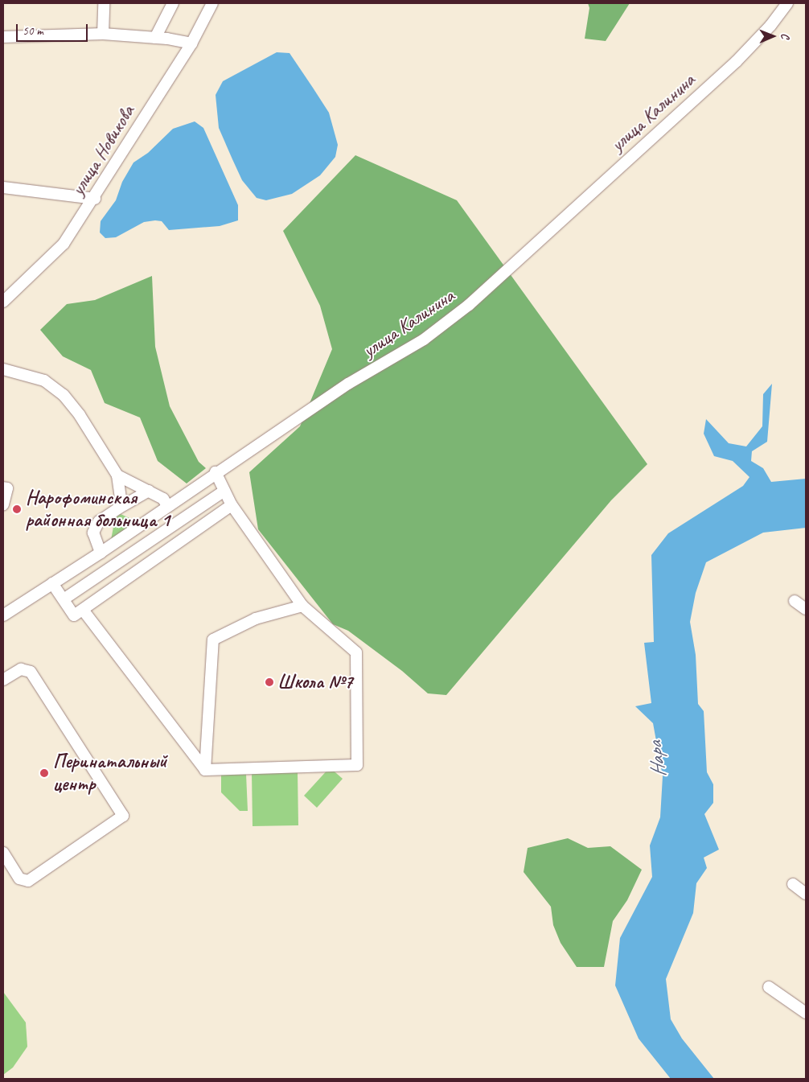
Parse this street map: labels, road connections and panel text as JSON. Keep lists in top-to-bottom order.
{
  "streets": {
    "street": ["улица Калинина", "улица Новикова"]
  },
  "water": ["Нара"],
  "places": ["Нарофоминская районная больница 1", "Школа №7", "Перинатальный центр"],
  "scale_bar": "50 m",
  "north": "right"
}
